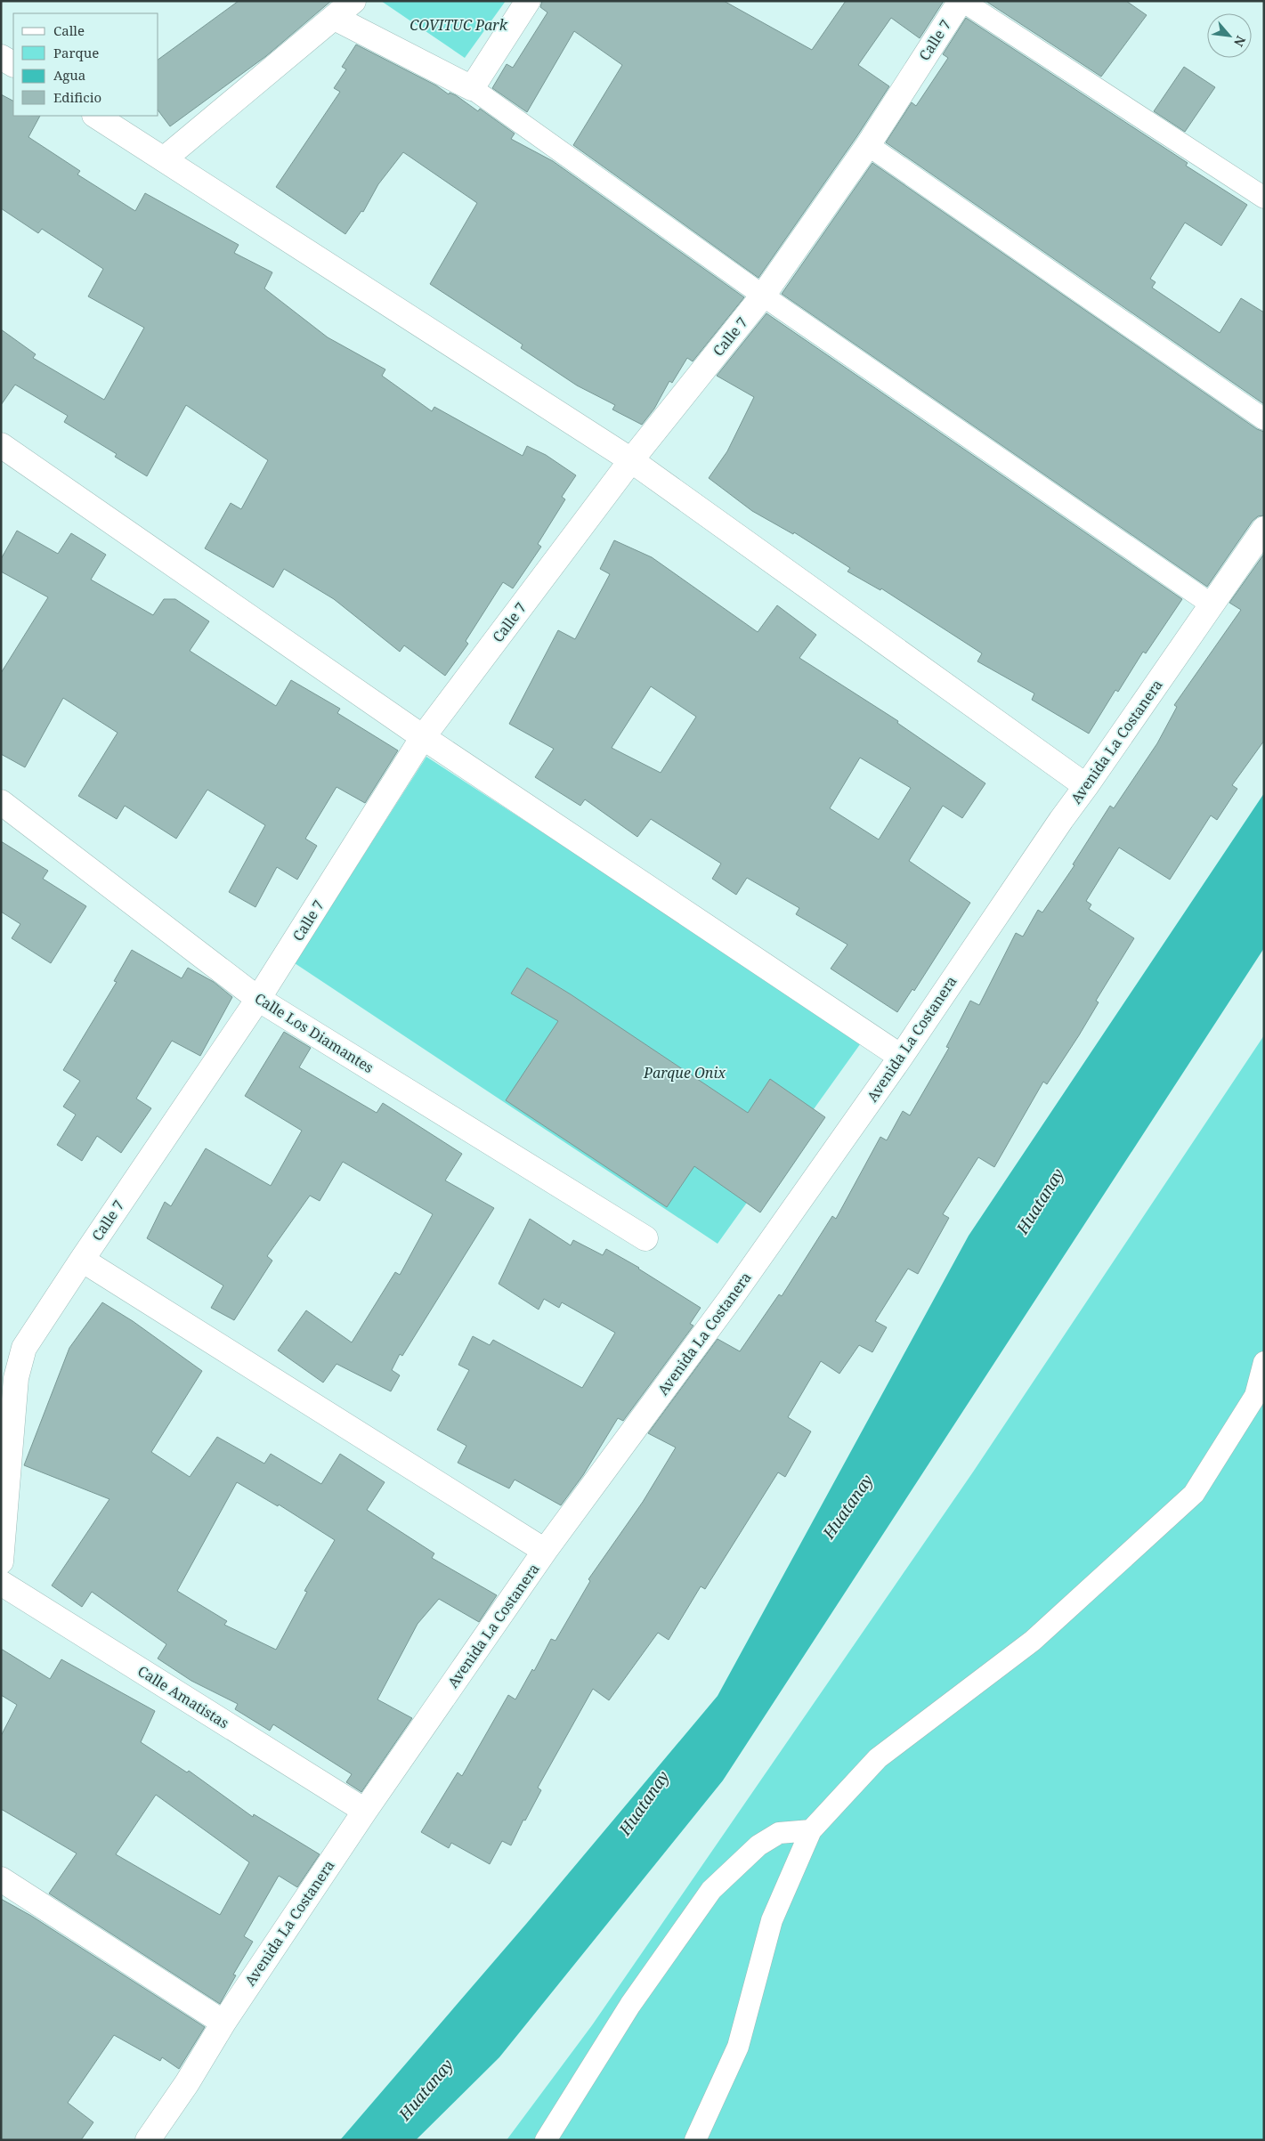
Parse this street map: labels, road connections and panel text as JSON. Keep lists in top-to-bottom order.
{
  "streets": {
    "street": [
      "Calle 7",
      "Avenida La Costanera",
      "Calle Los Diamantes",
      "Calle Amatistas"
    ]
  },
  "crossings": [
    ["Calle 7", "Calle Los Diamantes"],
    ["Avenida La Costanera", "Calle Amatistas"]
  ],
  "water": ["Huatanay"],
  "parks": ["COVITUC Park", "Parque Onix"],
  "legend": [
    "Calle",
    "Parque",
    "Agua",
    "Edificio"
  ],
  "north": "bottom right"
}
